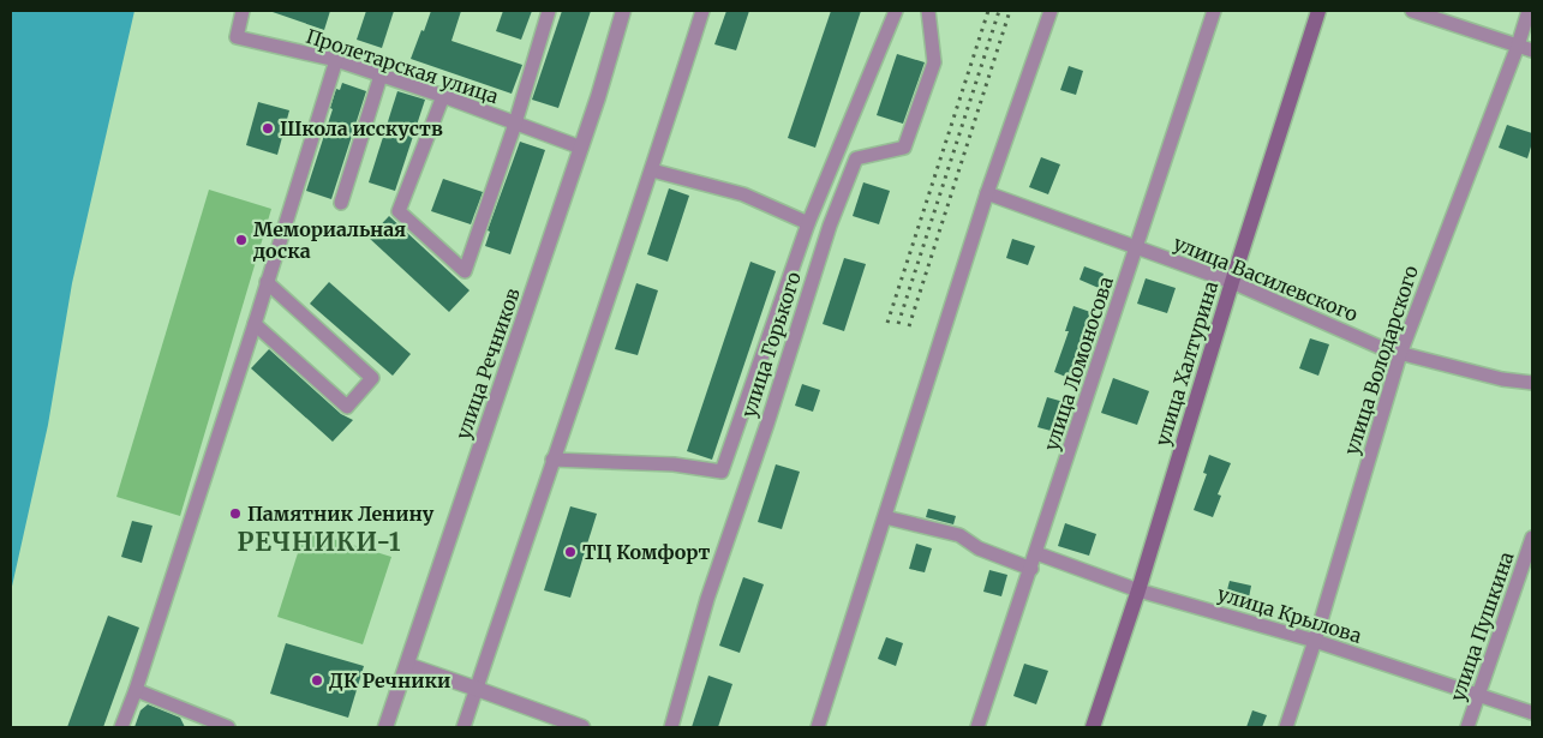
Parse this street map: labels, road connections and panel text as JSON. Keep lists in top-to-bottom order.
{
  "streets": {
    "main road": ["улица Халтурина"],
    "street": [
      "Пролетарская улица",
      "улица Василевского",
      "улица Горького",
      "улица Володарского",
      "улица Речников",
      "улица Ломоносова",
      "улица Крылова",
      "улица Пушкина"
    ]
  },
  "crossings": [
    ["Пролетарская улица", "улица Речников"],
    ["улица Василевского", "улица Володарского"],
    ["улица Василевского", "улица Ломоносова"],
    ["улица Василевского", "улица Халтурина"],
    ["улица Володарского", "улица Крылова"],
    ["улица Ломоносова", "улица Крылова"],
    ["улица Халтурина", "улица Крылова"],
    ["улица Крылова", "улица Пушкина"]
  ],
  "districts": ["РЕЧНИКИ-1"],
  "places": [
    "Школа исскуств",
    "Мемориальная доска",
    "Памятник Ленину",
    "ТЦ Комфорт",
    "ДК Речники"
  ]
}
